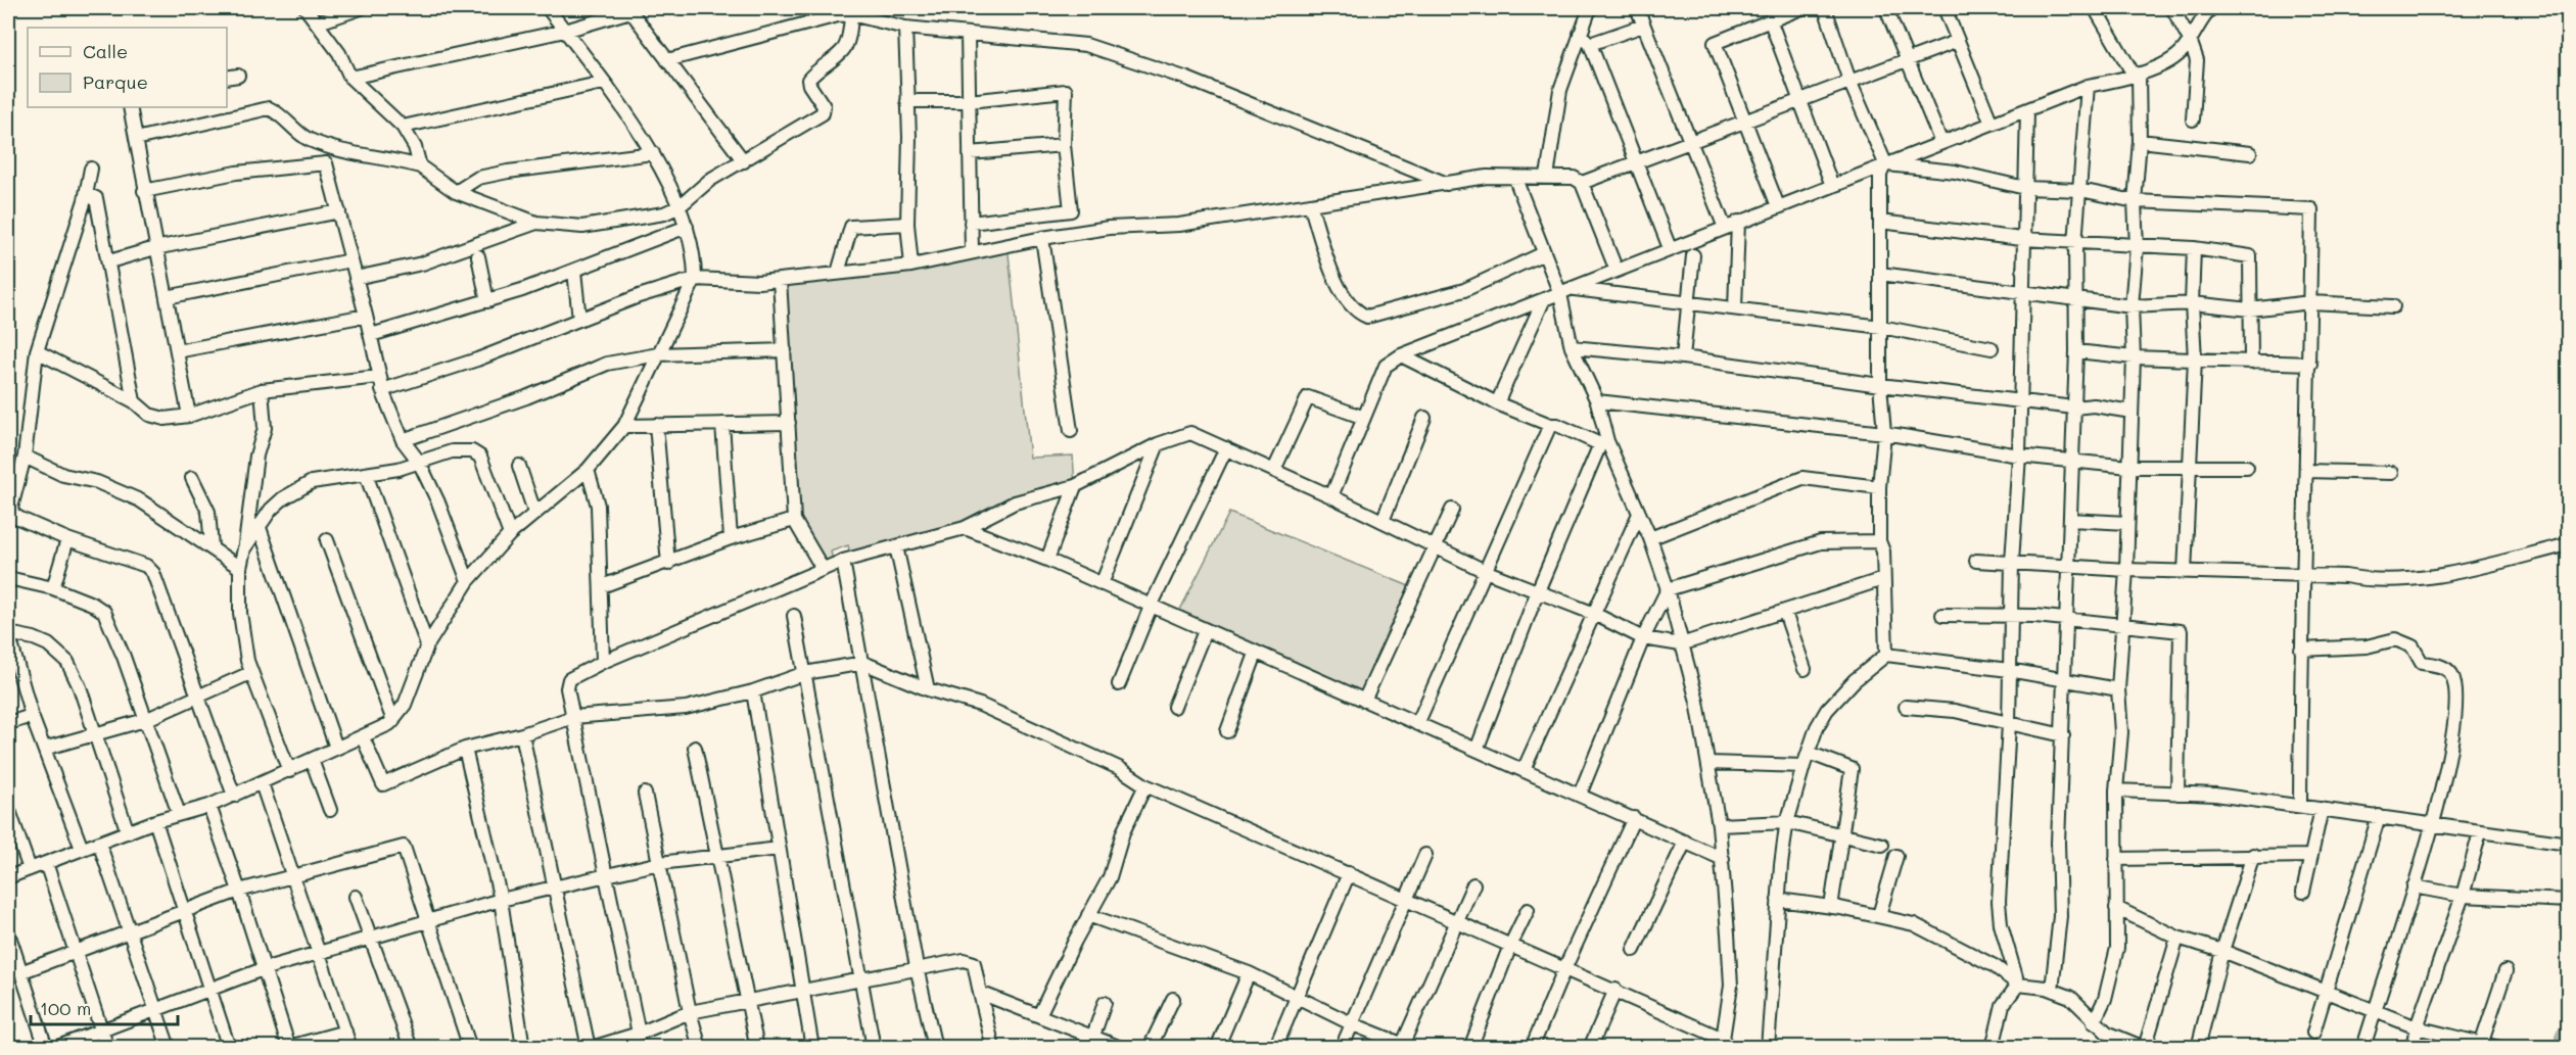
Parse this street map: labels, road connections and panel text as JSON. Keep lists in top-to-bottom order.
{
  "legend": ["Calle", "Parque"],
  "scale_bar": "100 m"
}
